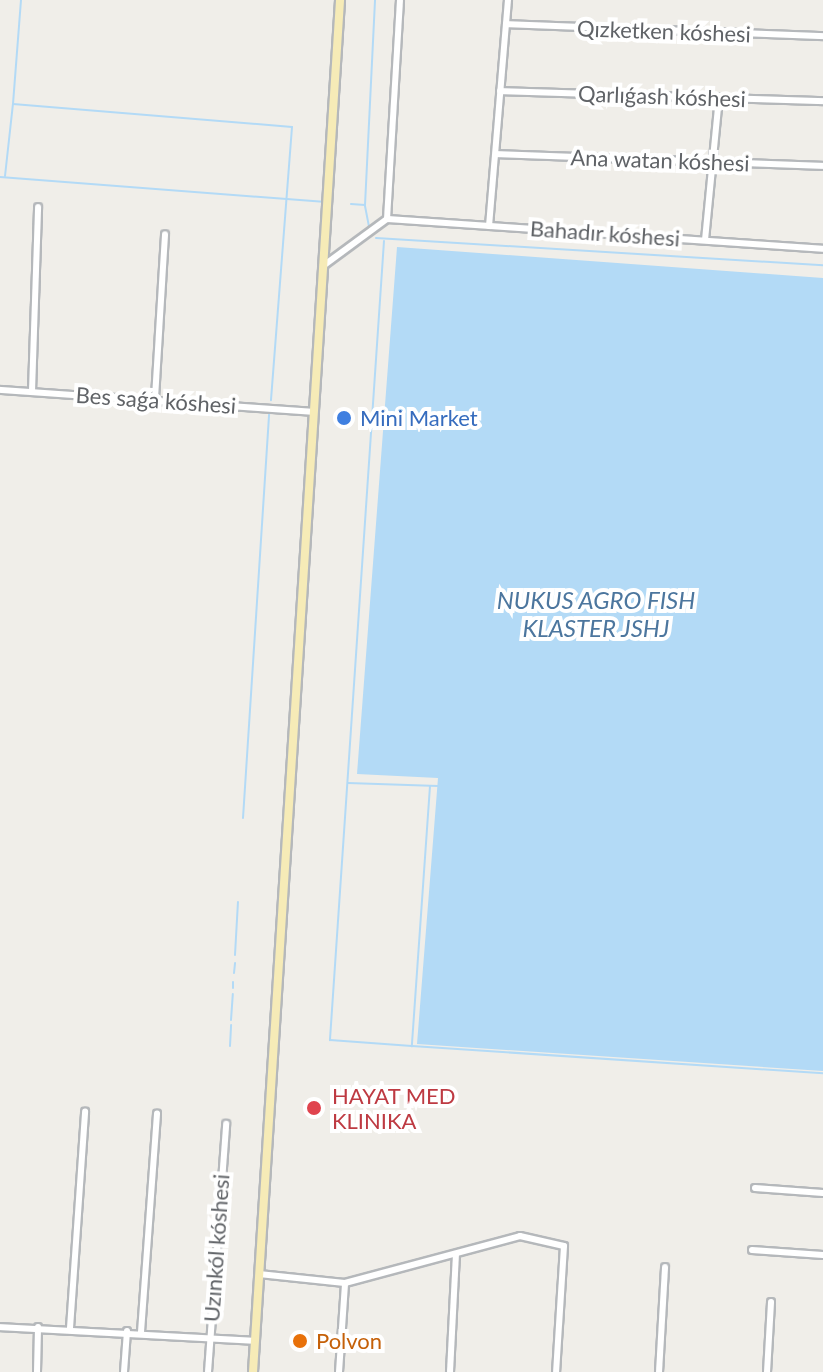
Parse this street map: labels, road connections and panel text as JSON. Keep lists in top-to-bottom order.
{
  "streets": {
    "street": [
      "Qızketken kóshesi",
      "Qarlıǵash kóshesi",
      "Ana watan kóshesi",
      "Bahadır kóshesi",
      "Bes saǵa kóshesi",
      "Uzınkól kóshesi"
    ]
  },
  "water": ["NUKUS AGRO FISH KLASTER JSHJ"],
  "places": ["Mini Market", "HAYAT MED KLINIKA", "Polvon"]
}
